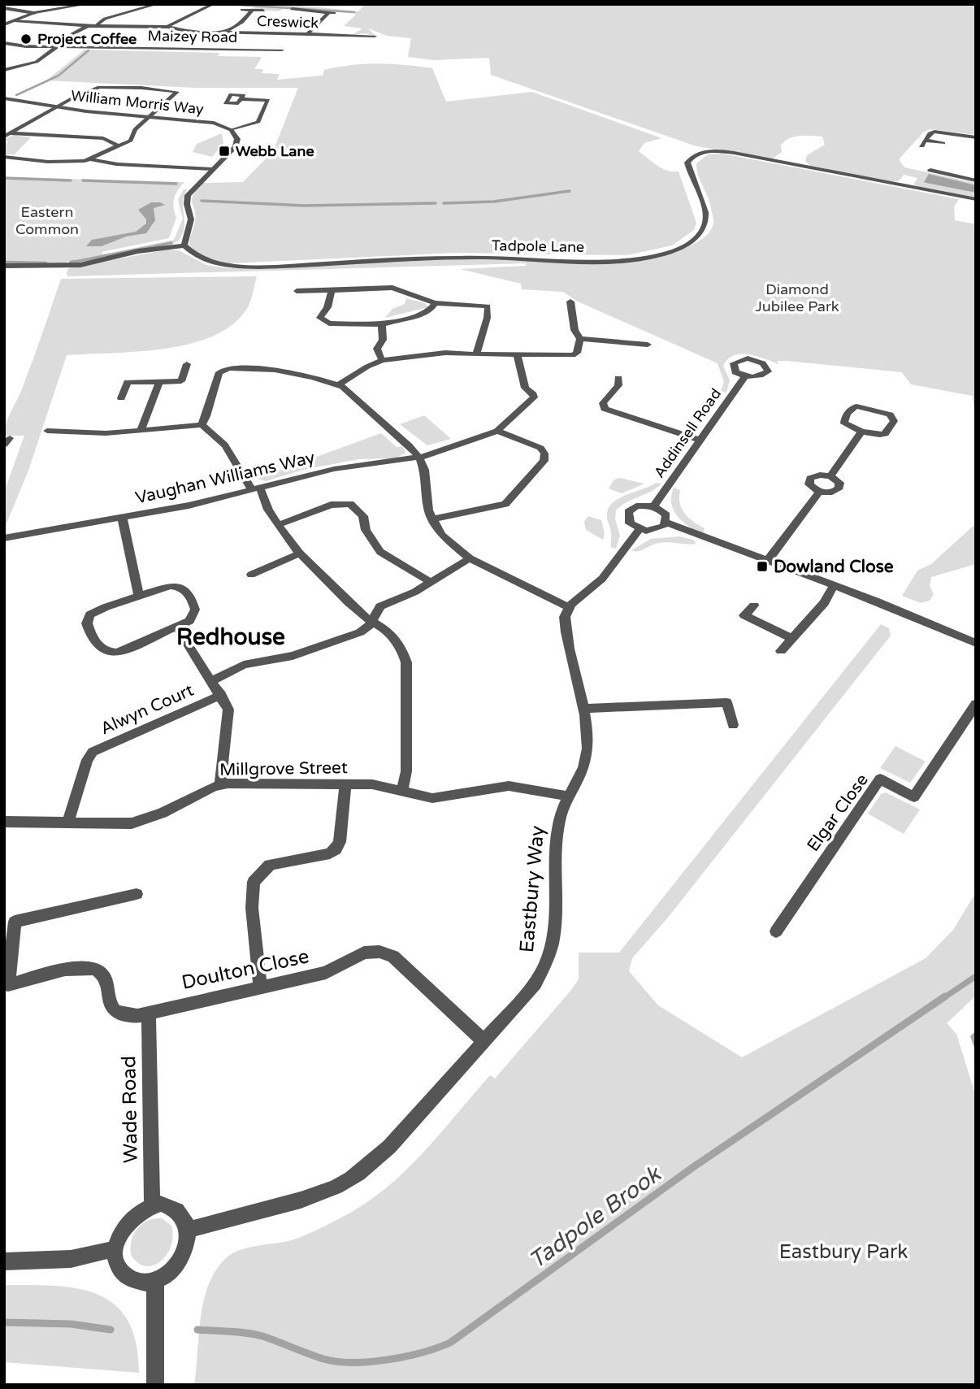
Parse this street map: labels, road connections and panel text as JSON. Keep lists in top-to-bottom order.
{
  "streets": {
    "street": [
      "Creswick",
      "Maizey Road",
      "William Morris Way",
      "Tadpole Lane",
      "Addinsell Road",
      "Vaughan Williams Way",
      "Alwyn Court",
      "Millgrove Street",
      "Elgar Close",
      "Eastbury Way",
      "Doulton Close",
      "Wade Road"
    ]
  },
  "crossings": [
    ["Alwyn Court", "Millgrove Street"],
    ["Millgrove Street", "Eastbury Way"],
    ["Eastbury Way", "Doulton Close"],
    ["Eastbury Way", "Wade Road"],
    ["Doulton Close", "Wade Road"]
  ],
  "districts": ["Redhouse"],
  "water": ["Tadpole Brook"],
  "parks": ["Eastern Common", "Diamond Jubilee Park", "Eastbury Park"],
  "places": {
    "other": ["Project Coffee"],
    "transit": ["Webb Lane", "Dowland Close"]
  }
}
